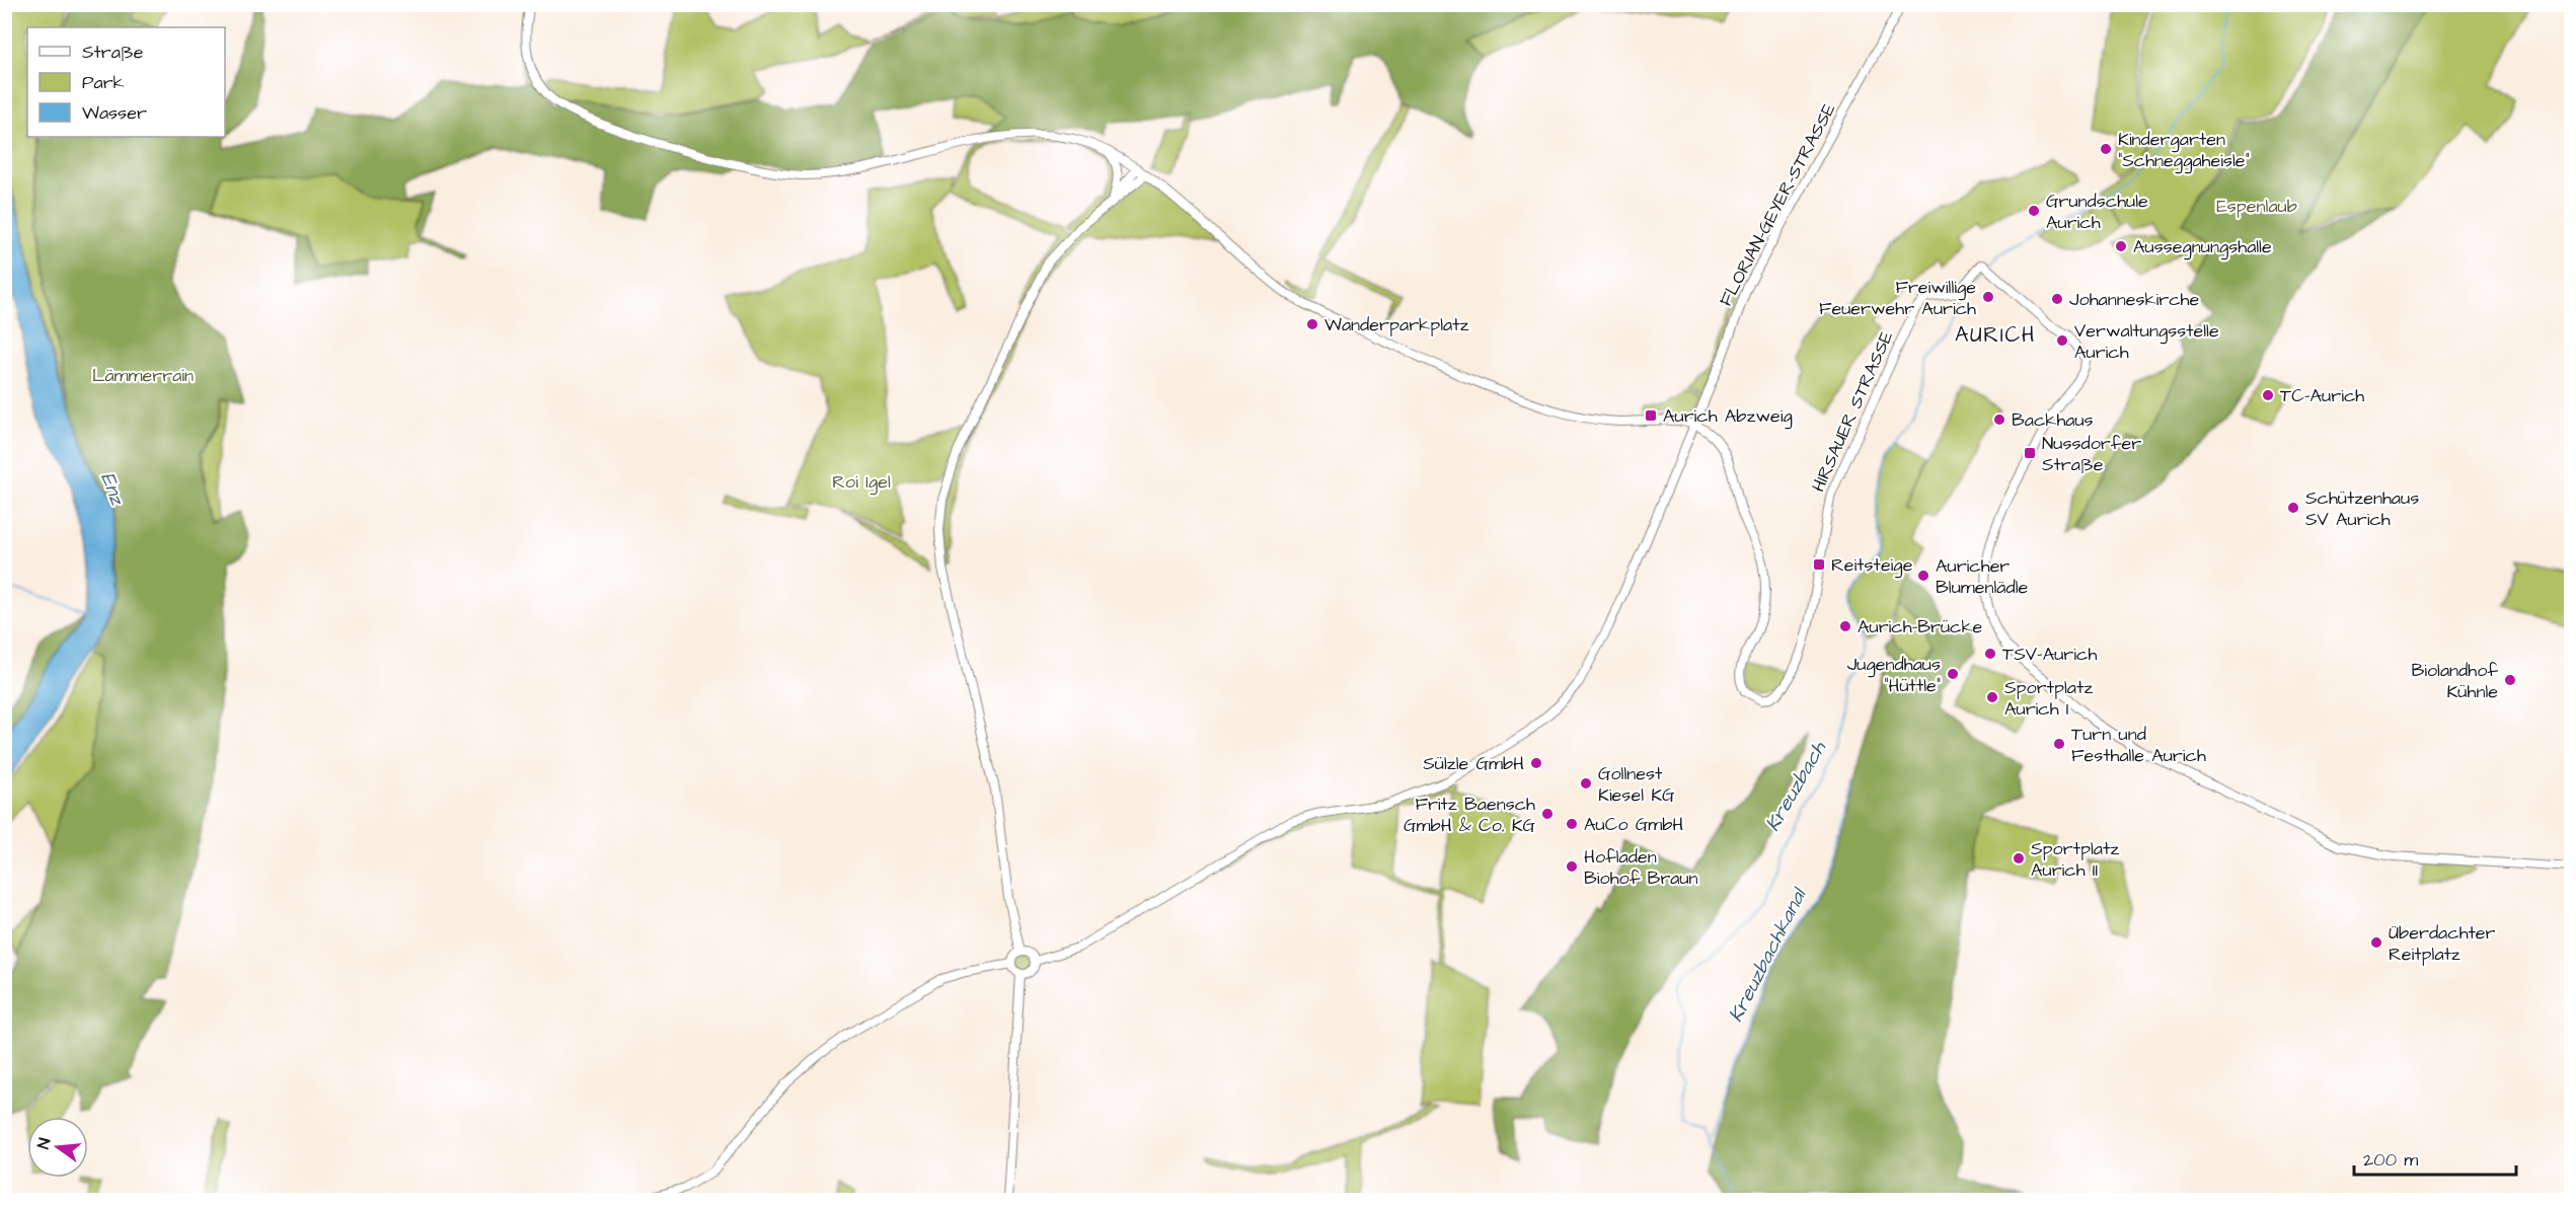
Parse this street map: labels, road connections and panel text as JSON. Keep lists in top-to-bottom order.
{
  "streets": {
    "main road": ["FLORIAN-GEYER-STRASSE", "HIRSAUER STRASSE"]
  },
  "crossings": [
    ["FLORIAN-GEYER-STRASSE", "HIRSAUER STRASSE"]
  ],
  "districts": ["AURICH"],
  "water": ["Enz", "Kreuzbach", "Kreuzbachkanal"],
  "parks": ["Espenlaub", "Lämmerrain", "Roi Igel"],
  "places": {
    "other": [
      "Kindergarten \"Schneggaheisle\"",
      "Grundschule Aurich",
      "Aussegnungshalle",
      "Freiwillige Feuerwehr Aurich",
      "Johanneskirche",
      "Wanderparkplatz",
      "Verwaltungsstelle Aurich",
      "TC-Aurich",
      "Backhaus",
      "Schützenhaus SV Aurich",
      "Auricher Blumenlädle",
      "Aurich-Brücke",
      "TSV-Aurich",
      "Jugendhaus \"Hüttle\"",
      "Biolandhof Kühnle",
      "Sportplatz Aurich I",
      "Turn und Festhalle Aurich",
      "Sülzle GmbH",
      "Gollnest Kiesel KG",
      "Fritz Baensch GmbH & Co. KG",
      "AuCo GmbH",
      "Sportplatz Aurich II",
      "Hofladen Biohof Braun",
      "Überdachter Reitplatz"
    ],
    "transit": ["Aurich Abzweig", "Nussdorfer Straße", "Reitsteige"]
  },
  "legend": ["Straße", "Park", "Wasser"],
  "scale_bar": "200 m",
  "north": "left"
}
